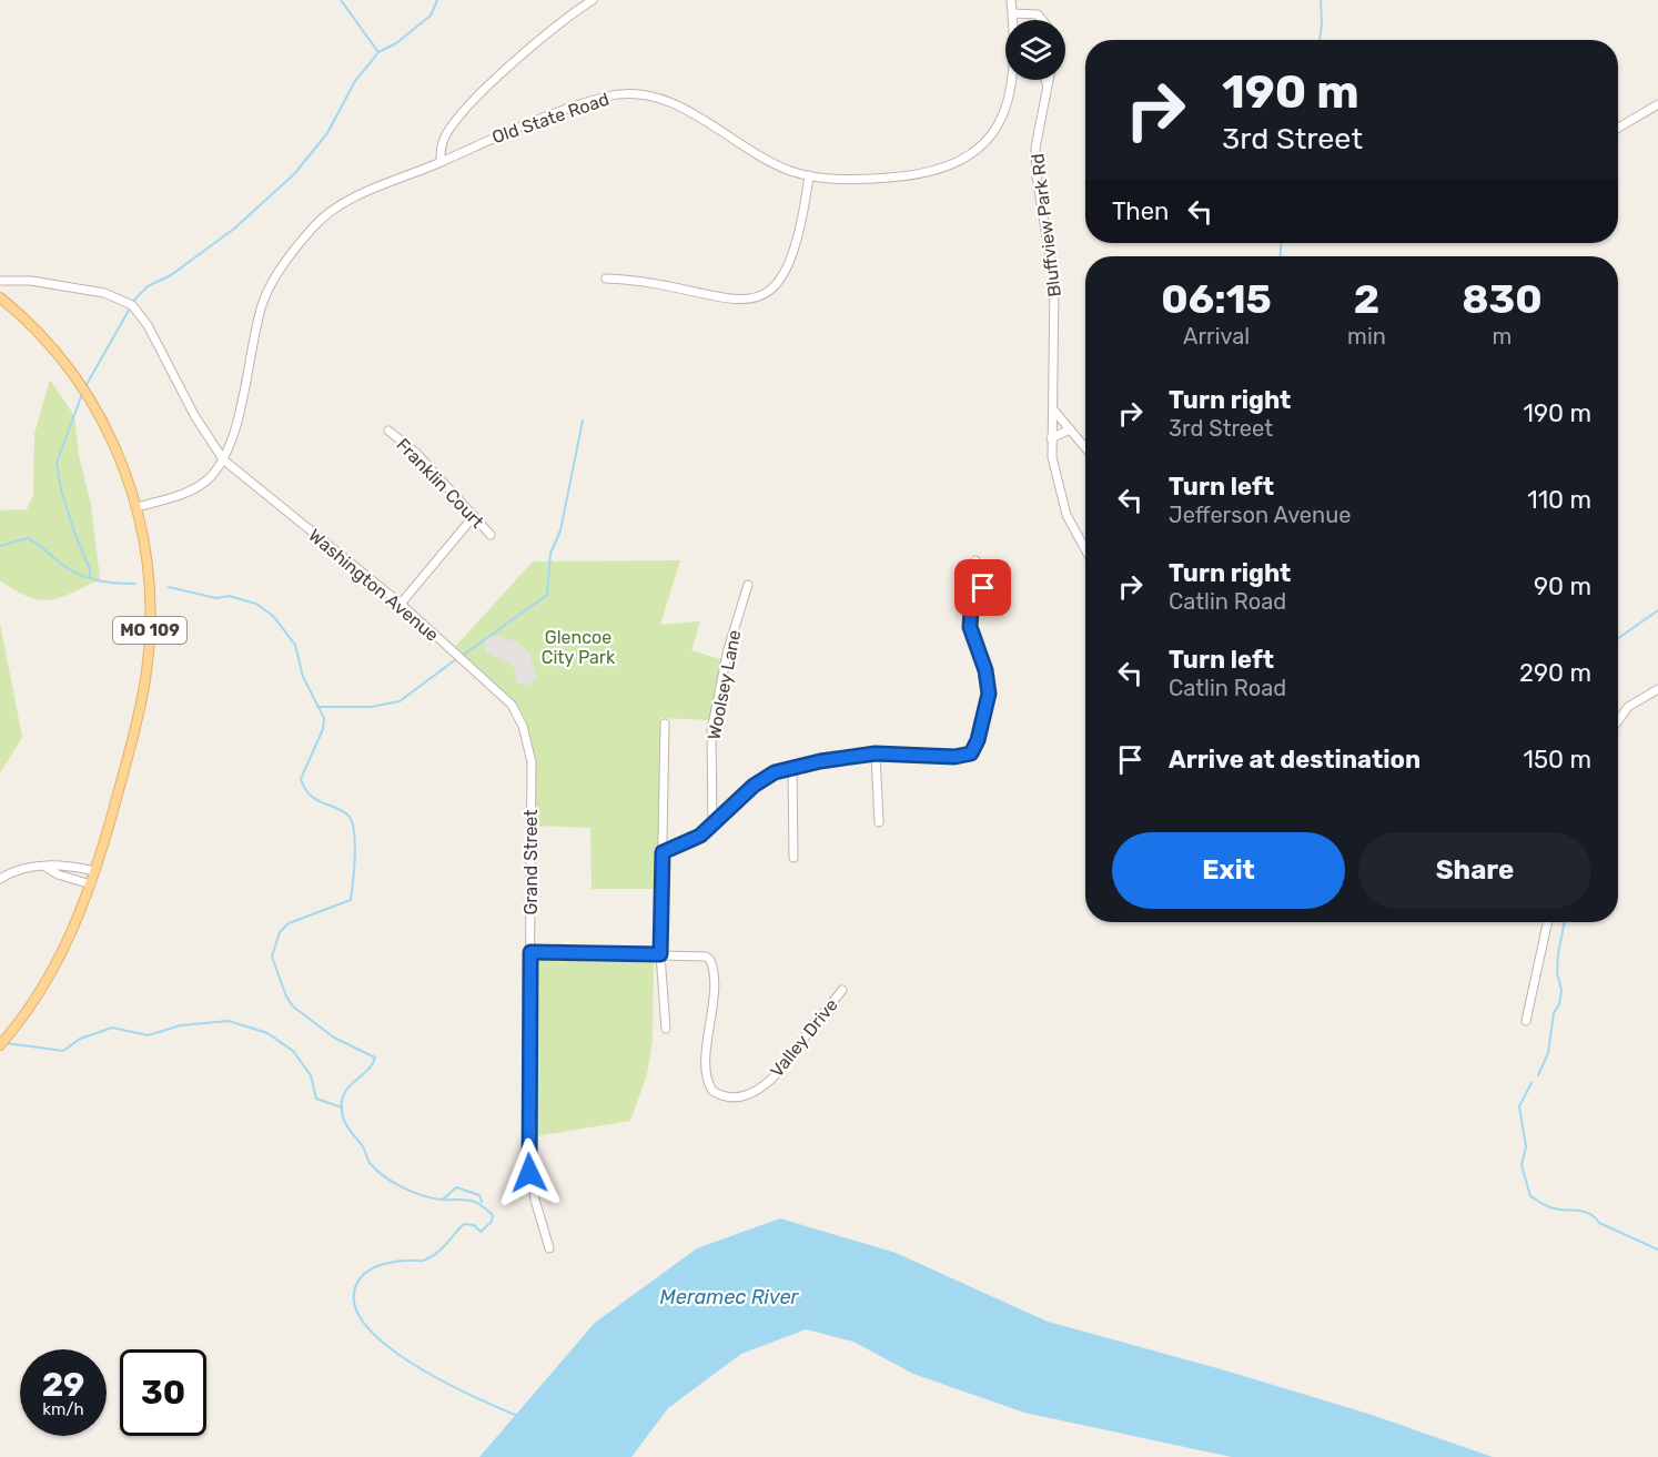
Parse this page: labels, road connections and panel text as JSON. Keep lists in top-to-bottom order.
{
  "streets": {
    "main road": ["MO 109"],
    "street": [
      "Old State Road",
      "Bluffview Park Rd",
      "Franklin Court",
      "Washington Avenue",
      "Woolsey Lane",
      "Grand Street",
      "Valley Drive"
    ]
  },
  "crossings": [
    ["Old State Road", "Washington Avenue"],
    ["Old State Road", "MO 109"],
    ["Washington Avenue", "Grand Street"]
  ],
  "water": ["Meramec River"],
  "parks": ["Glencoe City Park"],
  "page": {
    "turn": ["190 m", "3rd Street"],
    "then": "Then",
    "eta": [
      "06:15",
      "Arrival",
      "2",
      "min",
      "830",
      "m"
    ],
    "list": [
      {
        "name": "Turn right",
        "note": "3rd Street",
        "value": "190 m"
      },
      {
        "name": "Turn left",
        "note": "Jefferson Avenue",
        "value": "110 m"
      },
      {
        "name": "Turn right",
        "note": "Catlin Road",
        "value": "90 m"
      },
      {
        "name": "Turn left",
        "note": "Catlin Road",
        "value": "290 m"
      },
      {
        "name": "Arrive at destination",
        "value": "150 m"
      }
    ],
    "buttons": ["Exit", "Share"],
    "speed": "29 km/h",
    "limit": "30"
  }
}
